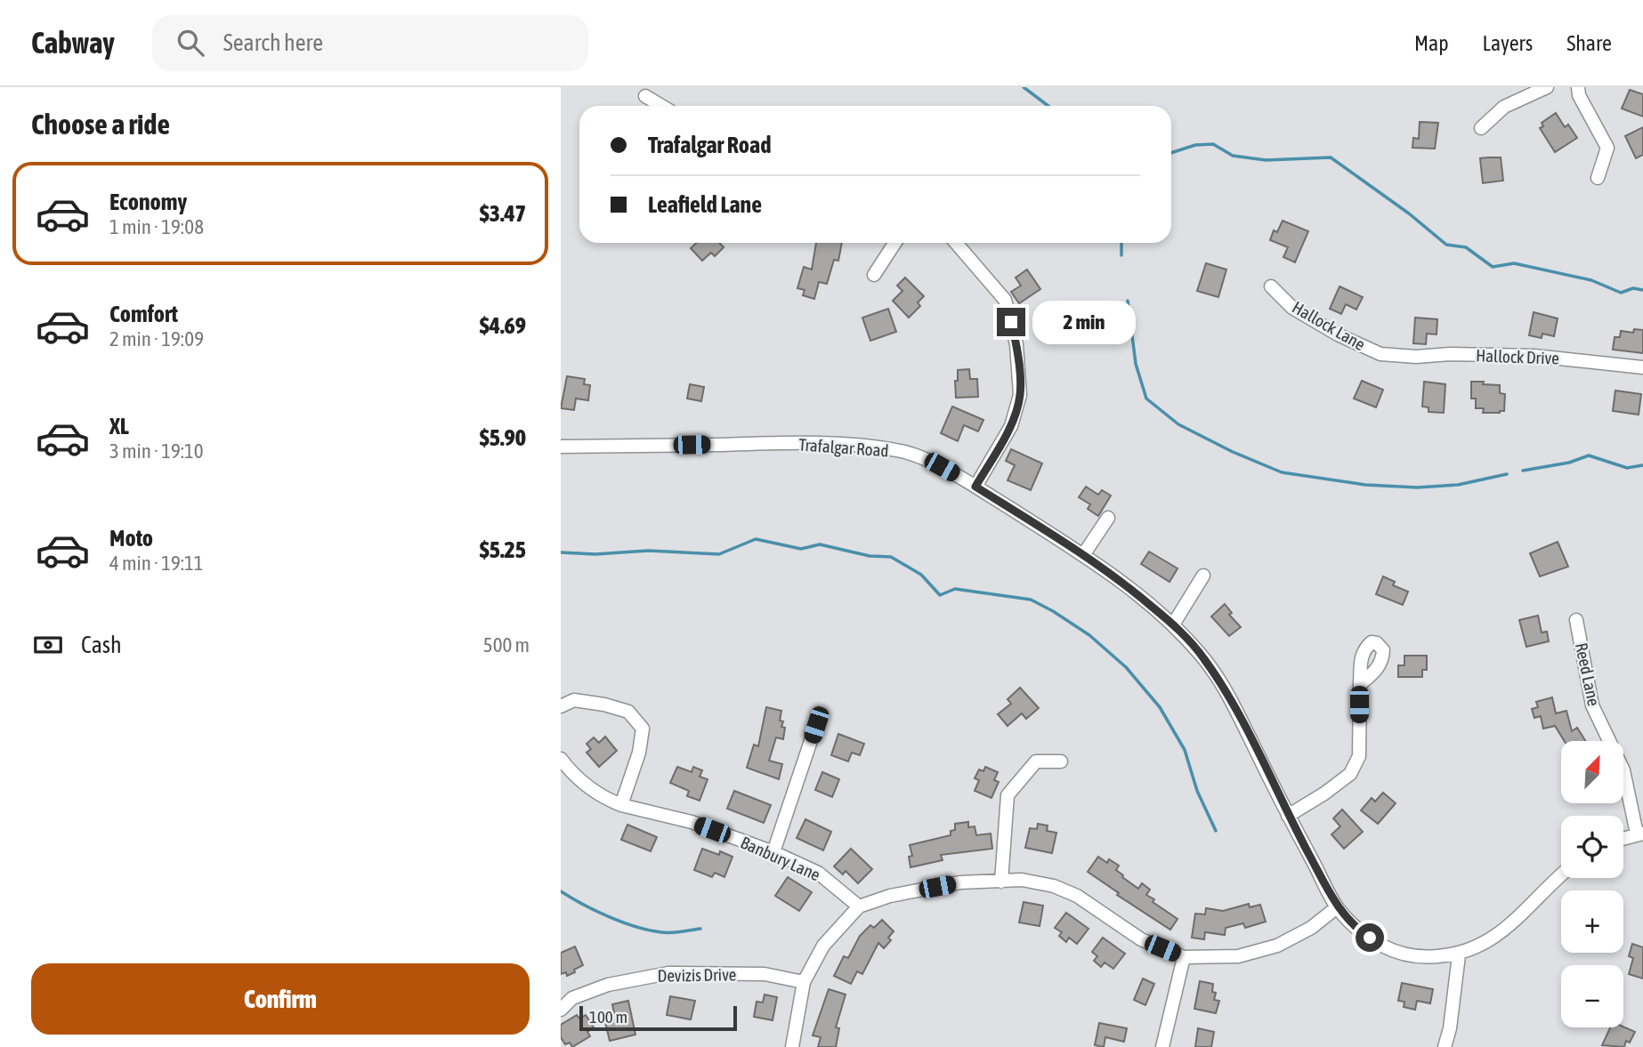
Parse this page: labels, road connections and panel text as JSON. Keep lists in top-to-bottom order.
{
  "streets": {
    "street": [
      "Hallock Lane",
      "Hallock Drive",
      "Trafalgar Road",
      "Reed Lane",
      "Banbury Lane",
      "Devizis Drive"
    ]
  },
  "crossings": [
    ["Hallock Lane", "Hallock Drive"]
  ],
  "scale_bar": "100 m",
  "north": "top right",
  "page": {
    "header": "Cabway",
    "search": "Search here",
    "nav": ["Map", "Layers", "Share"],
    "heading": "Choose a ride",
    "banner": ["Trafalgar Road", "Leafield Lane"],
    "list": [
      {
        "name": "Economy",
        "note": "1 min · 19:08",
        "value": "$3.47"
      },
      {
        "name": "Comfort",
        "note": "2 min · 19:09",
        "value": "$4.69"
      },
      {
        "name": "XL",
        "note": "3 min · 19:10",
        "value": "$5.90"
      },
      {
        "name": "Moto",
        "note": "4 min · 19:11",
        "value": "$5.25"
      }
    ],
    "bubble": "2 min",
    "pay": ["Cash", "500 m"],
    "map_buttons": ["+", "−"],
    "buttons": "Confirm",
    "scale": "100 m"
  }
}
